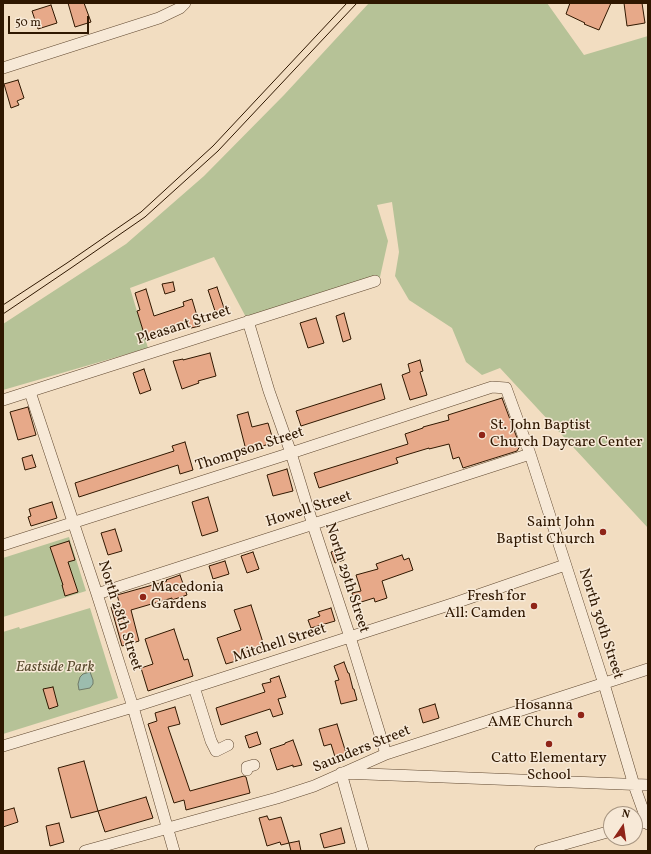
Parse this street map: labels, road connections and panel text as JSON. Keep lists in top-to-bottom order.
{
  "streets": {
    "street": [
      "Pleasant Street",
      "Thompson Street",
      "Howell Street",
      "North 29th Street",
      "North 28th Street",
      "North 30th Street",
      "Mitchell Street",
      "Saunders Street"
    ]
  },
  "crossings": [
    ["Pleasant Street", "North 29th Street"],
    ["Pleasant Street", "North 28th Street"],
    ["Thompson Street", "North 29th Street"],
    ["Thompson Street", "North 28th Street"],
    ["Thompson Street", "North 30th Street"],
    ["Howell Street", "North 29th Street"],
    ["Howell Street", "North 28th Street"],
    ["Howell Street", "North 30th Street"],
    ["North 29th Street", "Mitchell Street"],
    ["North 29th Street", "Saunders Street"],
    ["North 28th Street", "Mitchell Street"],
    ["North 28th Street", "Saunders Street"],
    ["North 30th Street", "Mitchell Street"],
    ["North 30th Street", "Saunders Street"]
  ],
  "parks": ["Eastside Park"],
  "places": [
    "St. John Baptist Church Daycare Center",
    "Saint John Baptist Church",
    "Macedonia Gardens",
    "Fresh for All: Camden",
    "Hosanna AME Church",
    "Catto Elementary School"
  ],
  "scale_bar": "50 m",
  "north": "top"
}
